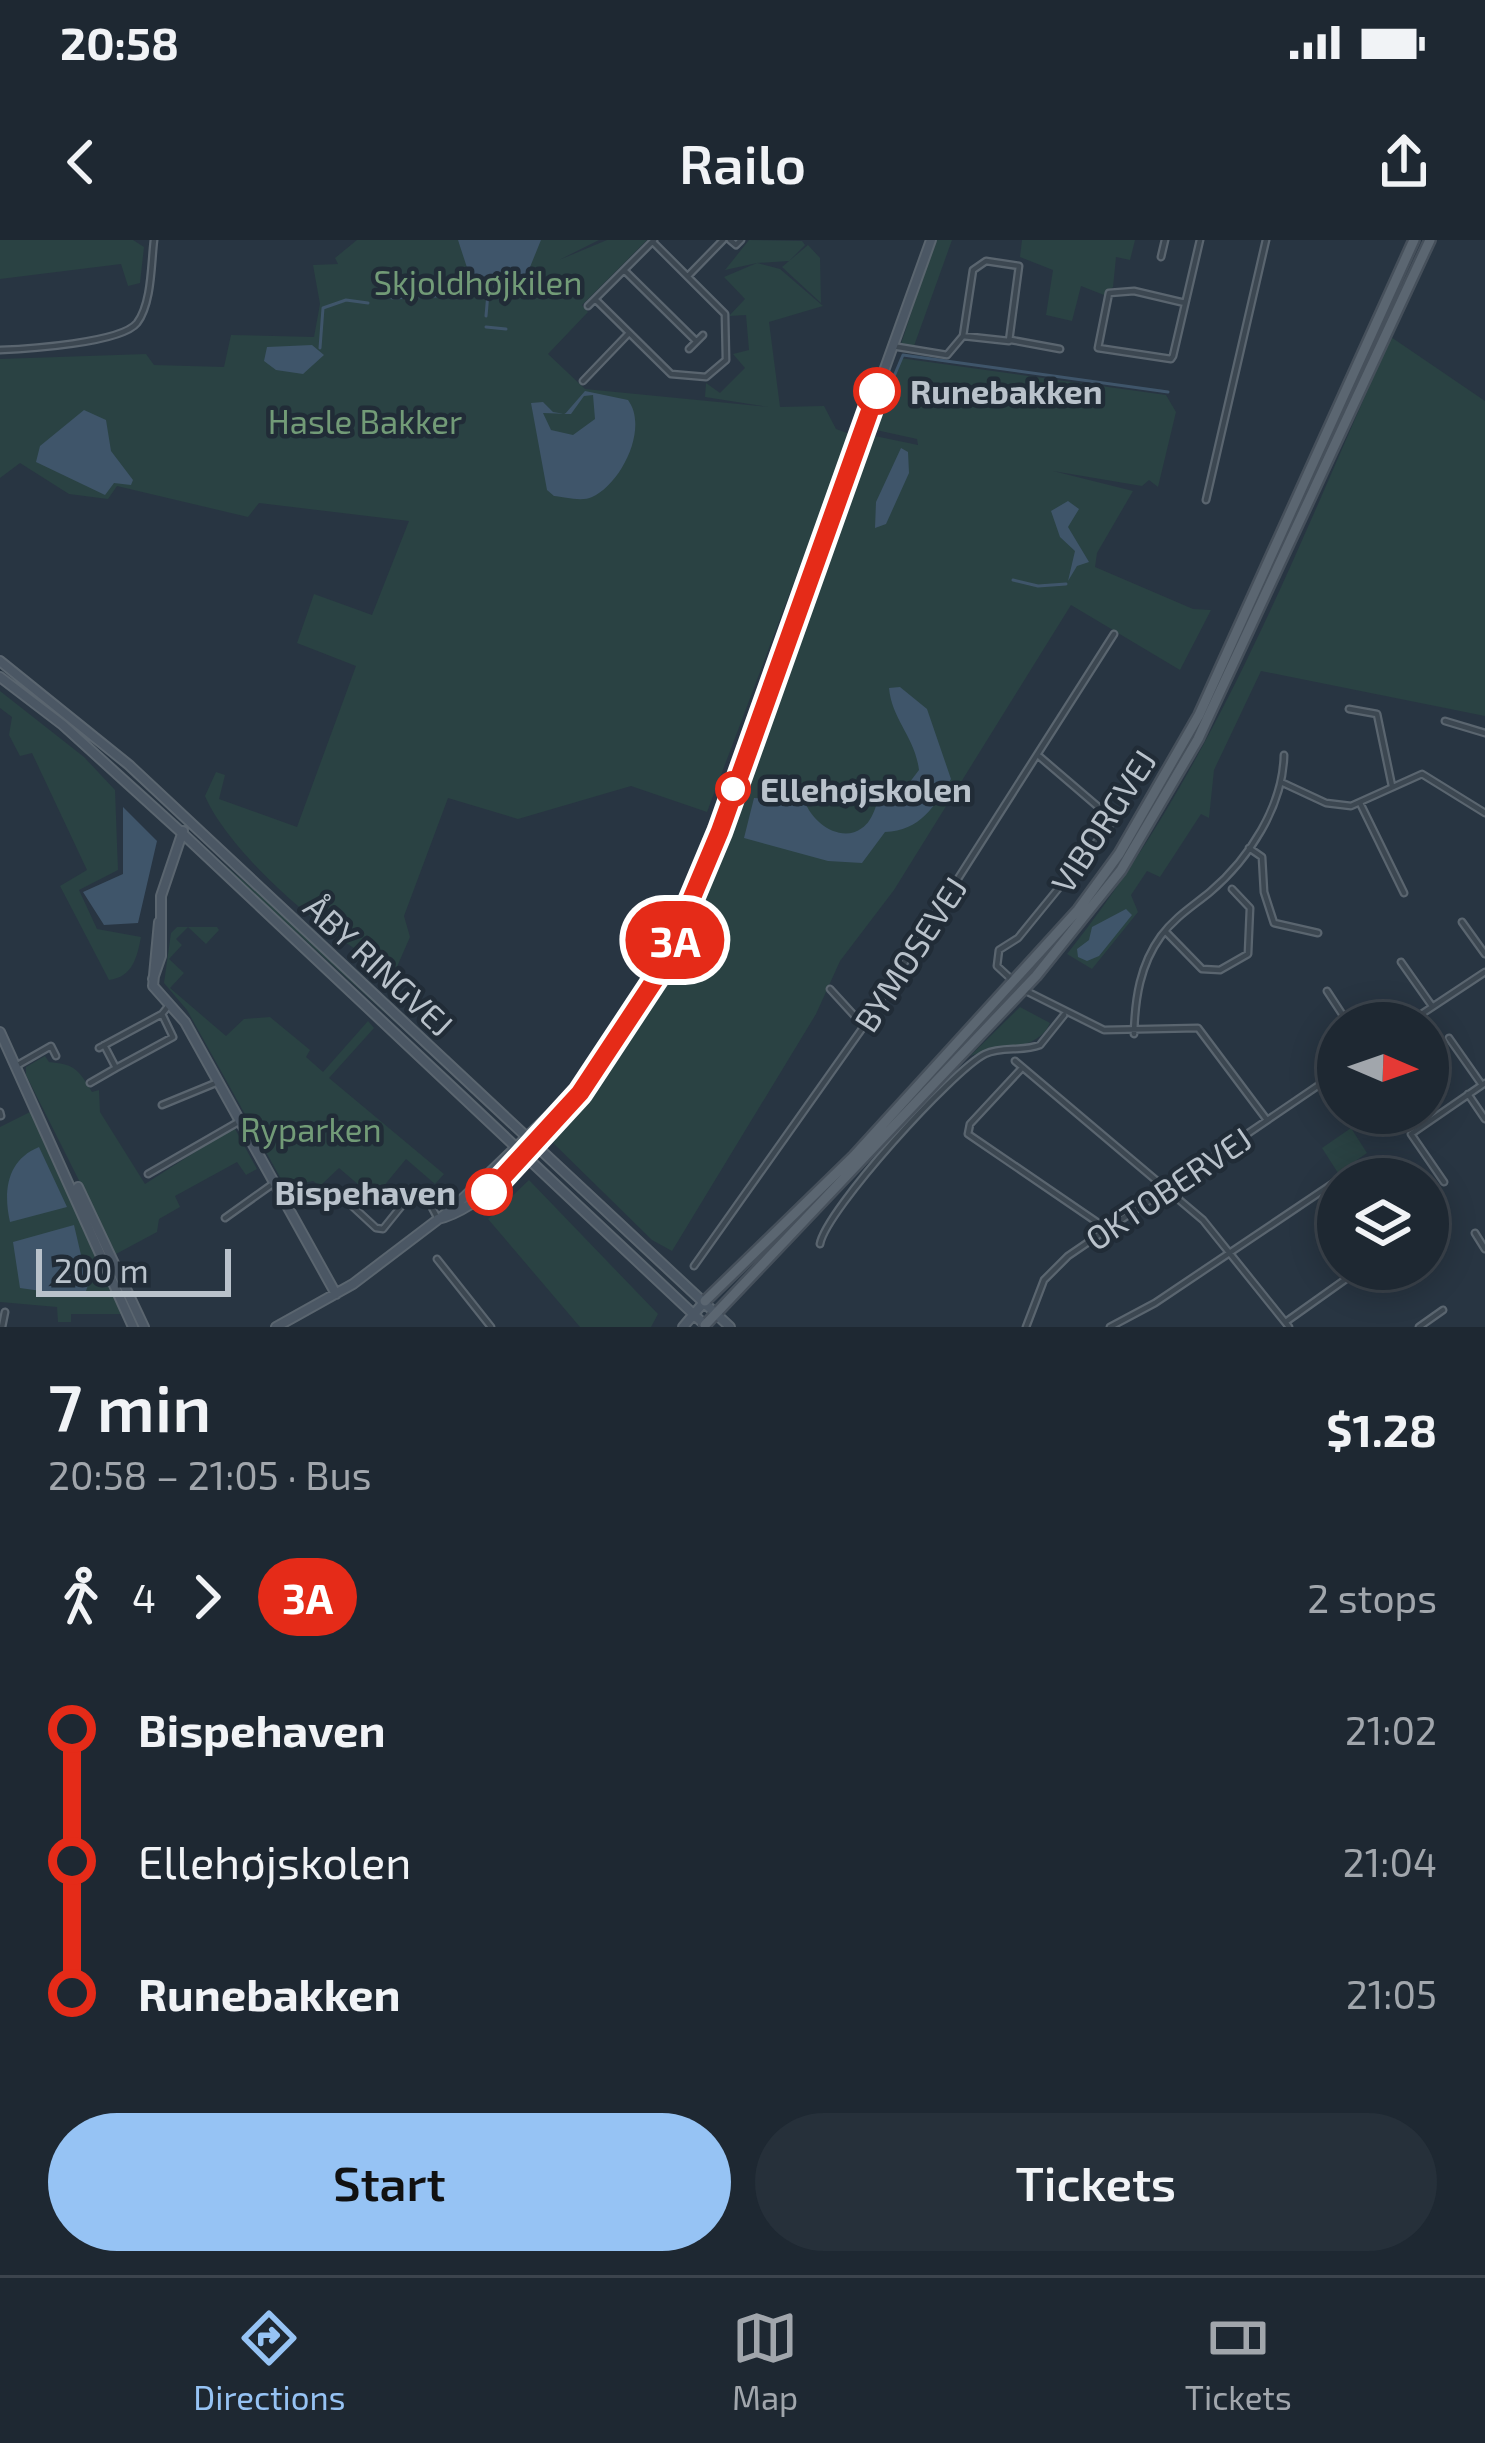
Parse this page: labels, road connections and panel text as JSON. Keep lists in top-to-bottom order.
{
  "streets": {
    "main road": ["VIBORGVEJ"],
    "street": ["BYMOSEVEJ", "ÅBY RINGVEJ", "OKTOBERVEJ"]
  },
  "crossings": [
    ["VIBORGVEJ", "ÅBY RINGVEJ"]
  ],
  "parks": ["Skjoldhøjkilen", "Hasle Bakker", "Ryparken"],
  "places": ["Runebakken", "Ellehøjskolen", "Bispehaven"],
  "lines": ["bus line 3A"],
  "scale_bar": "200 m",
  "north": "right",
  "page": {
    "status": "20:58",
    "header": "Railo",
    "on_map": "3A",
    "scale": "200 m",
    "heading": ["7 min", "20:58 – 21:05 · Bus", "$1.28"],
    "legs": ["4", "3A", "2 stops"],
    "list": [
      {
        "name": "Bispehaven",
        "value": "21:02"
      },
      {
        "name": "Ellehøjskolen",
        "value": "21:04"
      },
      {
        "name": "Runebakken",
        "value": "21:05"
      }
    ],
    "buttons": ["Start", "Tickets"],
    "tabs": ["Directions", "Map", "Tickets"]
  }
}
